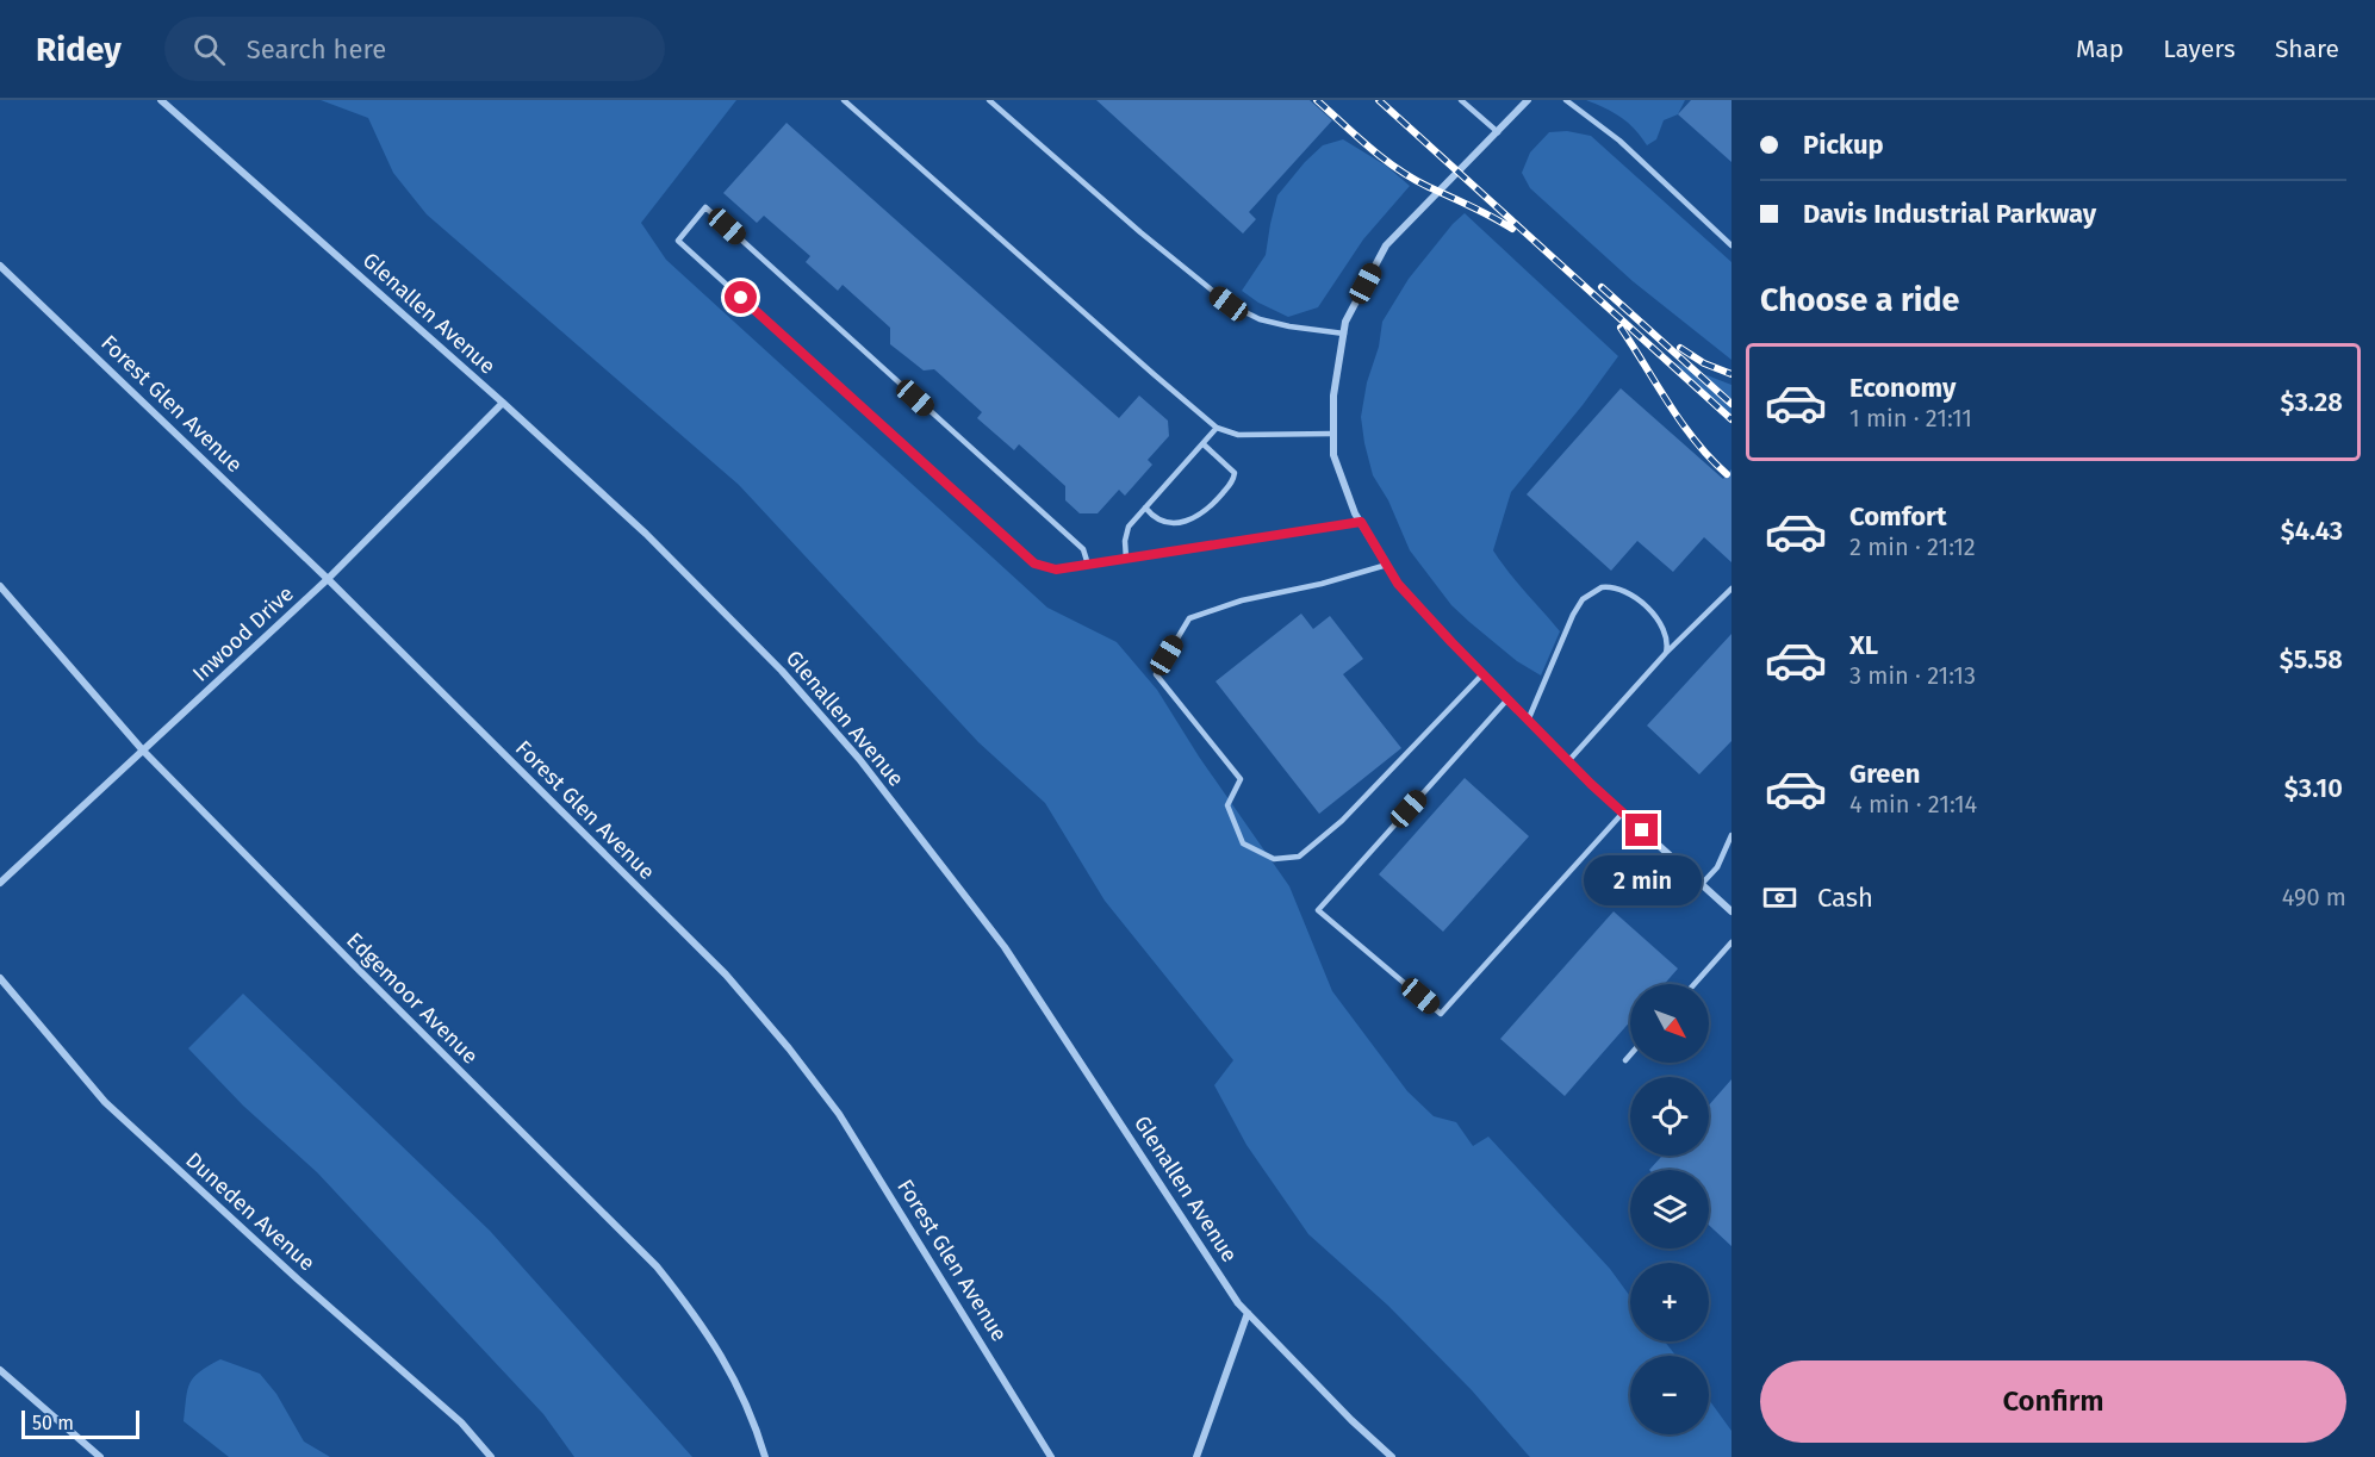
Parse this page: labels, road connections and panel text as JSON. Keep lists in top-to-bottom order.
{
  "streets": {
    "street": [
      "Glenallen Avenue",
      "Forest Glen Avenue",
      "Inwood Drive",
      "Edgemoor Avenue",
      "Duneden Avenue"
    ]
  },
  "crossings": [
    ["Glenallen Avenue", "Inwood Drive"],
    ["Forest Glen Avenue", "Inwood Drive"],
    ["Inwood Drive", "Edgemoor Avenue"]
  ],
  "scale_bar": "50 m",
  "north": "bottom right",
  "page": {
    "header": "Ridey",
    "search": "Search here",
    "nav": ["Map", "Layers", "Share"],
    "banner": ["Pickup", "Davis Industrial Parkway"],
    "heading": "Choose a ride",
    "list": [
      {
        "name": "Economy",
        "note": "1 min · 21:11",
        "value": "$3.28"
      },
      {
        "name": "Comfort",
        "note": "2 min · 21:12",
        "value": "$4.43"
      },
      {
        "name": "XL",
        "note": "3 min · 21:13",
        "value": "$5.58"
      },
      {
        "name": "Green",
        "note": "4 min · 21:14",
        "value": "$3.10"
      }
    ],
    "bubble": "2 min",
    "pay": ["Cash", "490 m"],
    "map_buttons": ["+", "−"],
    "buttons": "Confirm",
    "scale": "50 m"
  }
}
